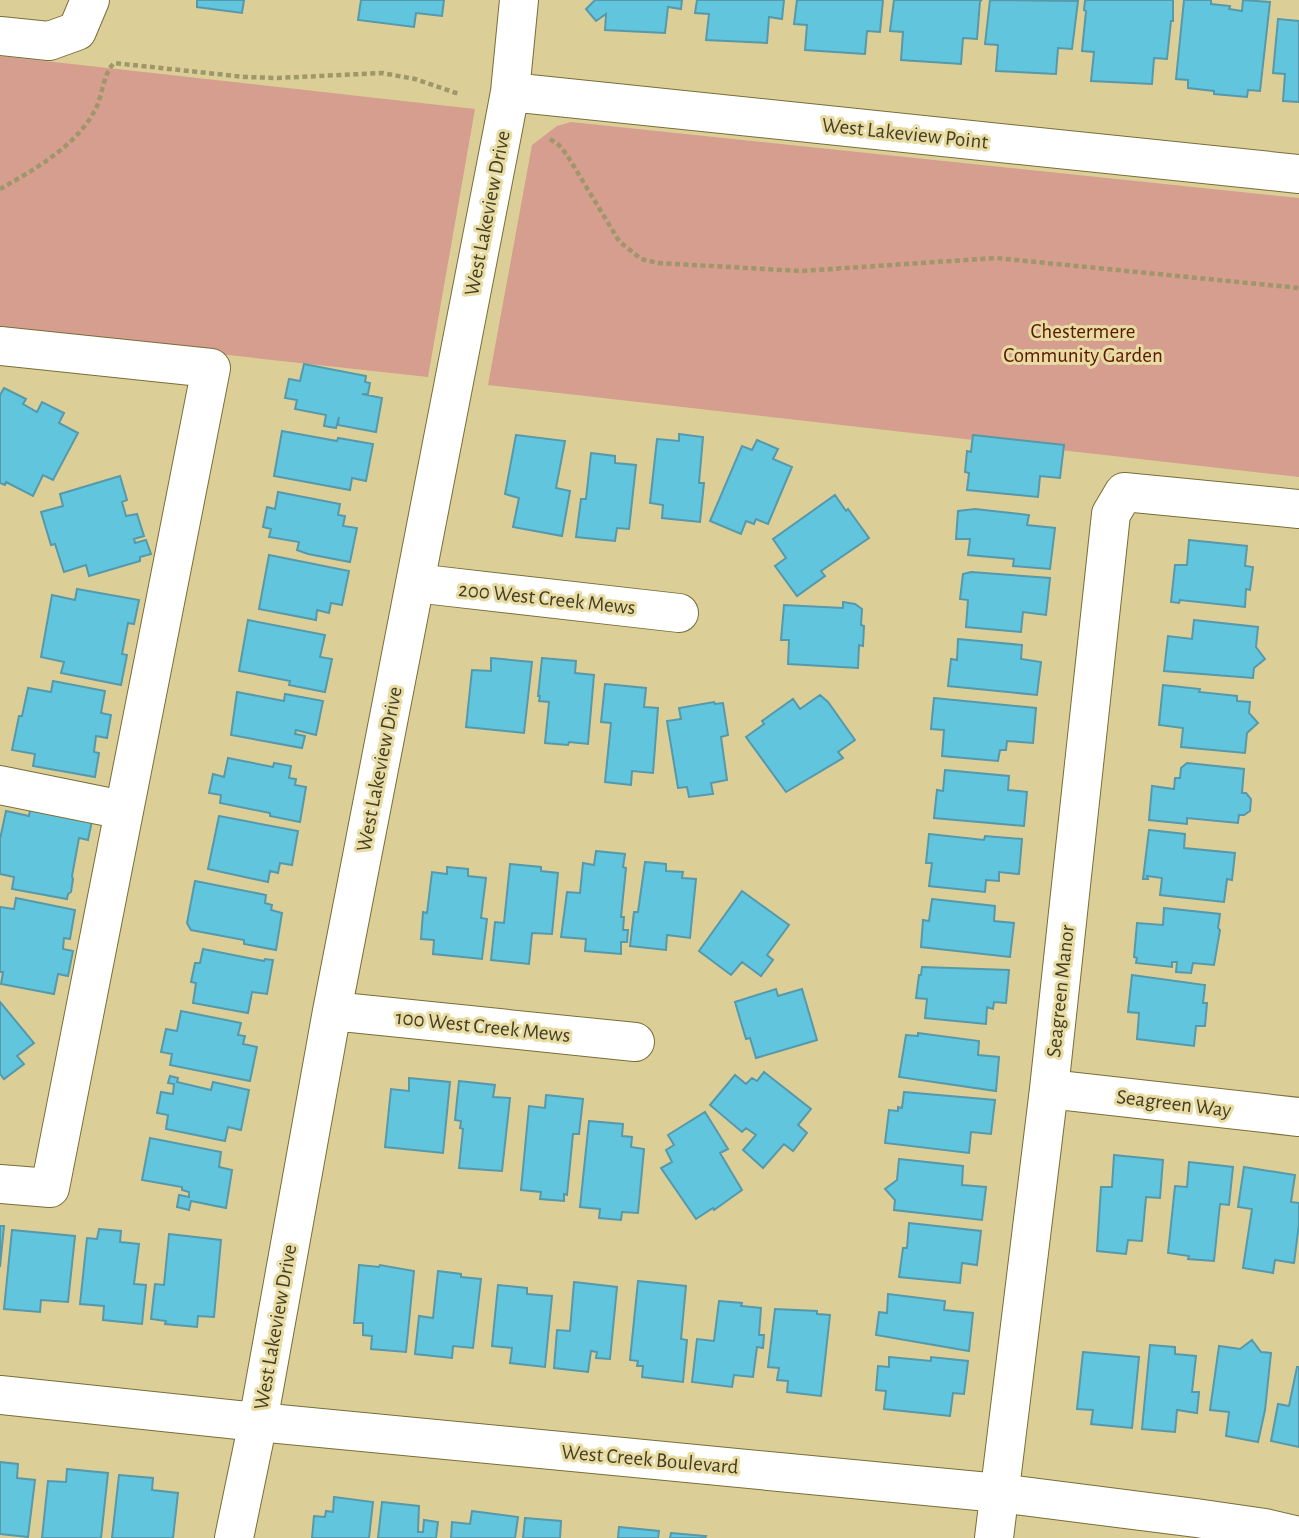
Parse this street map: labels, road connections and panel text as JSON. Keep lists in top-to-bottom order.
{
  "streets": {
    "street": [
      "West Lakeview Point",
      "West Lakeview Drive",
      "200 West Creek Mews",
      "Seagreen Manor",
      "100 West Creek Mews",
      "Seagreen Way",
      "West Creek Boulevard"
    ]
  },
  "crossings": [
    ["West Lakeview Point", "West Lakeview Drive"],
    ["West Lakeview Drive", "200 West Creek Mews"],
    ["West Lakeview Drive", "100 West Creek Mews"],
    ["West Lakeview Drive", "West Creek Boulevard"],
    ["Seagreen Manor", "Seagreen Way"],
    ["Seagreen Manor", "West Creek Boulevard"]
  ],
  "parks": ["Chestermere Community Garden"]
}
